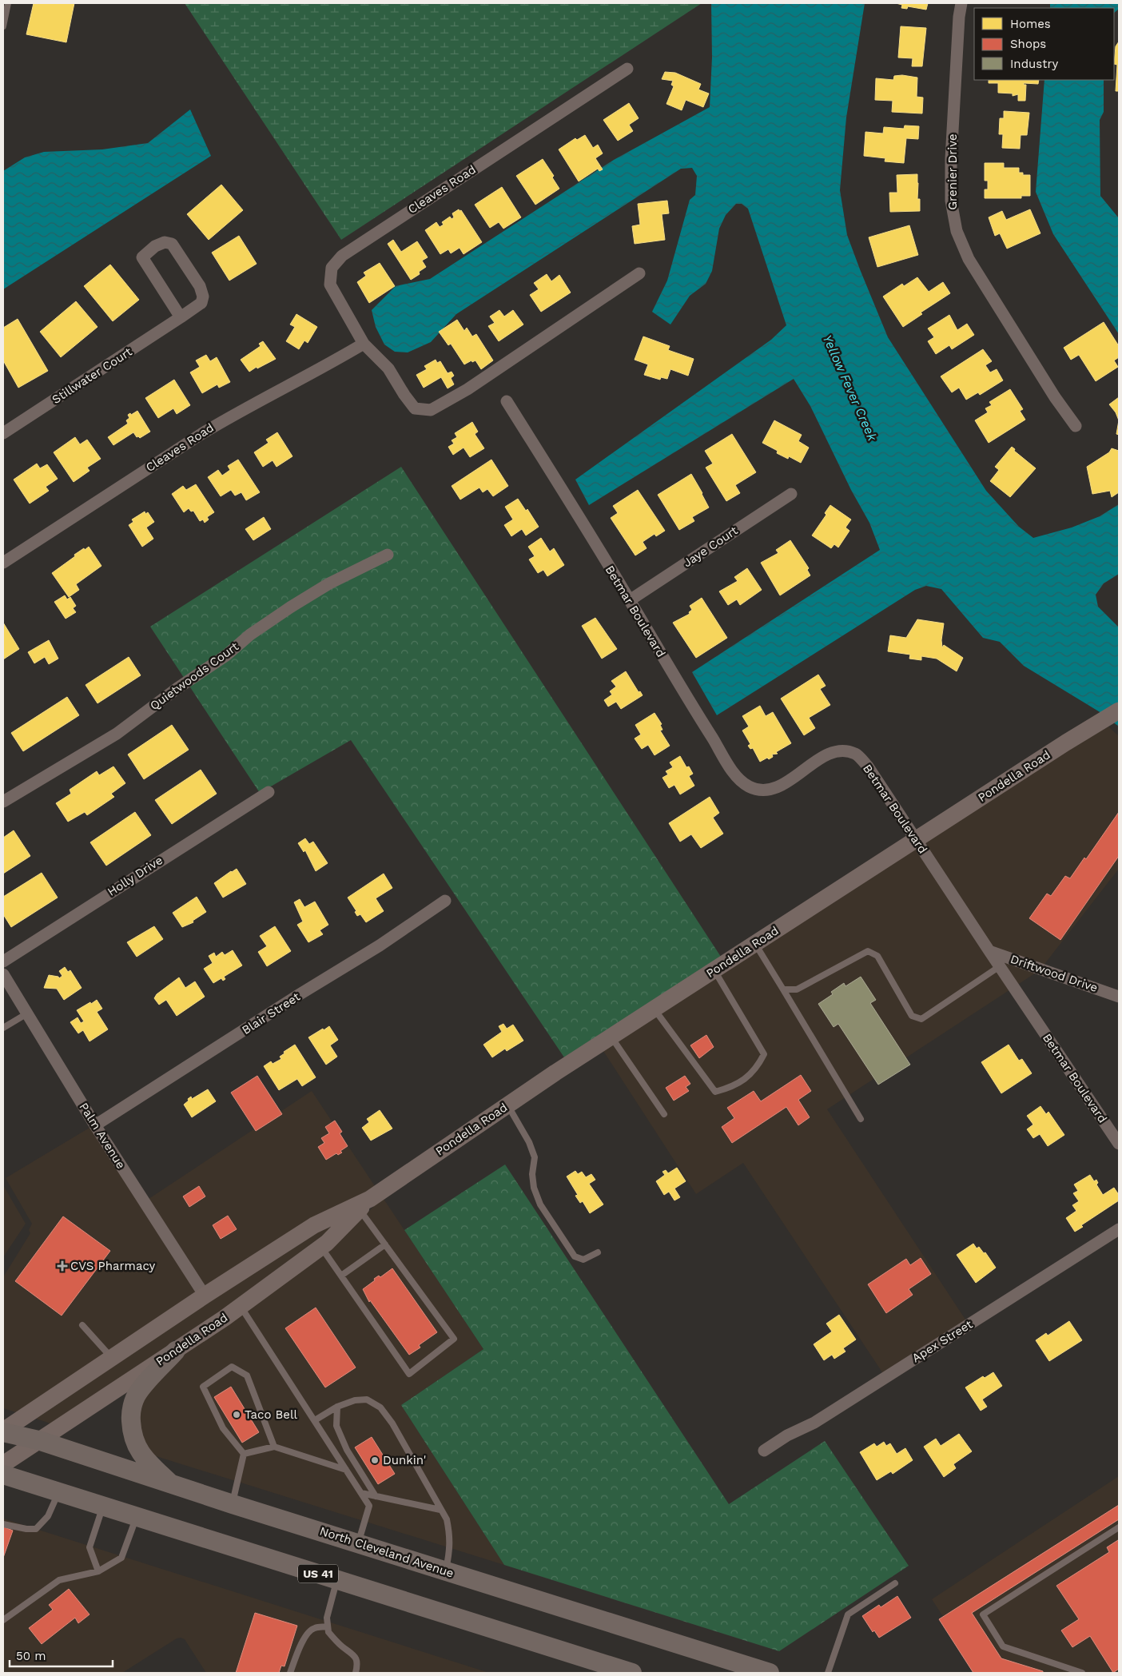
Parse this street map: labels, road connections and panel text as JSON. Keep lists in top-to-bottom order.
{
  "streets": {
    "main road": ["Pondella Road", "North Cleveland Avenue", "US 41"],
    "street": [
      "Grenier Drive",
      "Cleaves Road",
      "Stillwater Court",
      "Jaye Court",
      "Betmar Boulevard",
      "Quietwoods Court",
      "Holly Drive",
      "Driftwood Drive",
      "Blair Street",
      "Palm Avenue",
      "Apex Street"
    ]
  },
  "crossings": [
    ["Jaye Court", "Betmar Boulevard"],
    ["Betmar Boulevard", "Pondella Road"],
    ["Betmar Boulevard", "Driftwood Drive"],
    ["Pondella Road", "Palm Avenue"],
    ["Pondella Road", "North Cleveland Avenue"],
    ["Blair Street", "Palm Avenue"]
  ],
  "water": ["Yellow Fever Creek"],
  "places": {
    "health": ["CVS Pharmacy"],
    "other": ["Taco Bell", "Dunkin'"]
  },
  "legend": ["Homes", "Shops", "Industry"],
  "scale_bar": "50 m"
}
